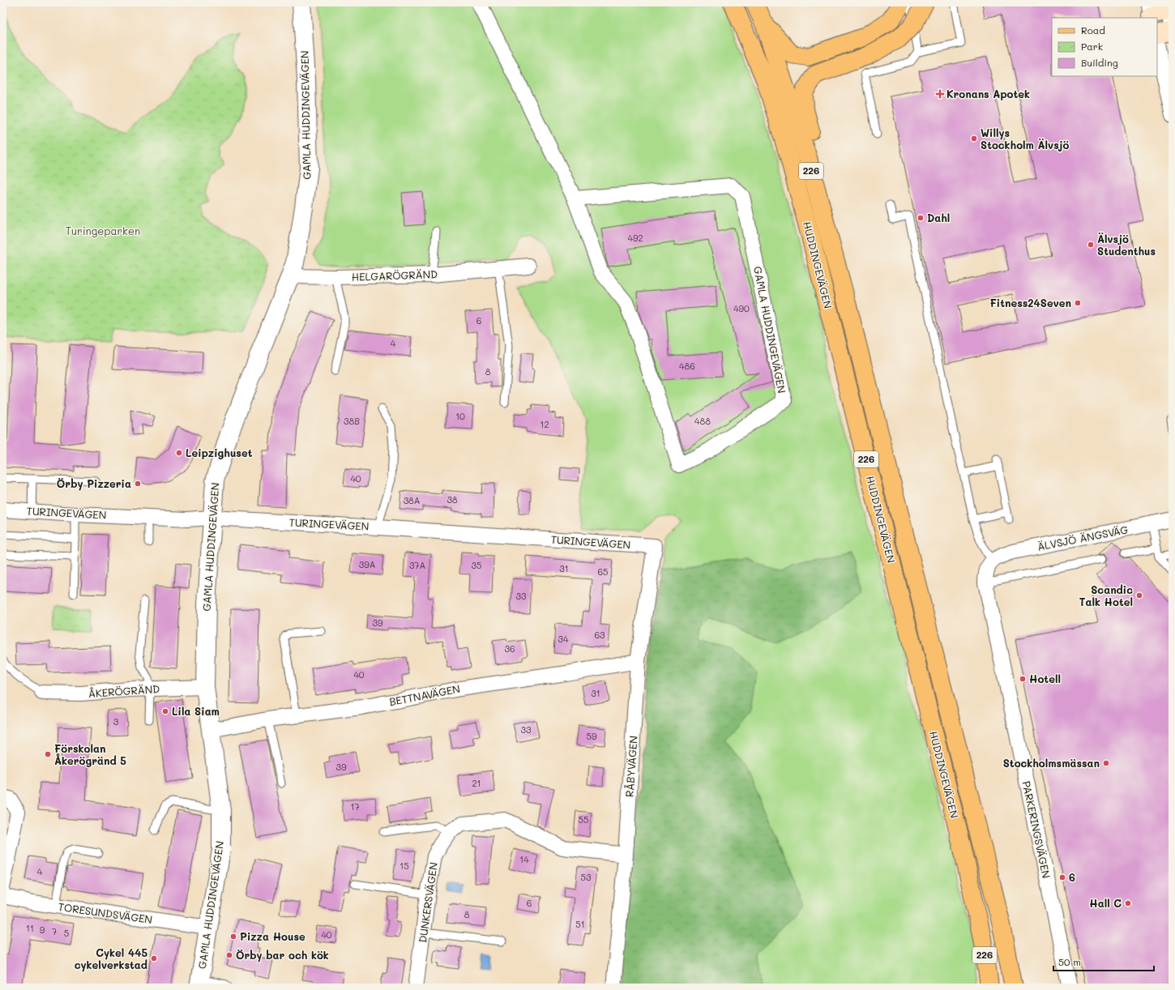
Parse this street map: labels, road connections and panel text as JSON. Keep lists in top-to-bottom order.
{
  "streets": {
    "main road": ["226", "HUDDINGEVÄGEN"],
    "street": [
      "GAMLA HUDDINGEVÄGEN",
      "HELGARÖGRÄND",
      "TURINGEVÄGEN",
      "ÄLVSJÖ ÄNGSVÄG",
      "ÅKERÖGRÄND",
      "BETTNAVÄGEN",
      "RÅBYVÄGEN",
      "PARKERINGSVÄGEN",
      "DUNKERSVÄGEN",
      "TORESUNDSVÄGEN"
    ]
  },
  "crossings": [
    ["GAMLA HUDDINGEVÄGEN", "HELGARÖGRÄND"],
    ["GAMLA HUDDINGEVÄGEN", "TURINGEVÄGEN"],
    ["GAMLA HUDDINGEVÄGEN", "ÅKERÖGRÄND"],
    ["GAMLA HUDDINGEVÄGEN", "BETTNAVÄGEN"],
    ["GAMLA HUDDINGEVÄGEN", "TORESUNDSVÄGEN"],
    ["TURINGEVÄGEN", "RÅBYVÄGEN"],
    ["ÄLVSJÖ ÄNGSVÄG", "PARKERINGSVÄGEN"],
    ["BETTNAVÄGEN", "RÅBYVÄGEN"]
  ],
  "parks": ["Turingeparken"],
  "places": {
    "health": ["Kronans Apotek"],
    "other": [
      "Willys Stockholm Älvsjö",
      "Dahl",
      "Älvsjö Studenthus",
      "Fitness24Seven",
      "Leipzighuset",
      "Örby Pizzeria",
      "Scandic Talk Hotel",
      "Hotell",
      "Lila Siam",
      "Förskolan Åkerögränd 5",
      "Stockholmsmässan",
      "6",
      "Hall C",
      "Pizza House",
      "Örby bar och kök",
      "Cykel 445 cykelverkstad"
    ]
  },
  "house_numbers": [
    "492",
    "490",
    "6",
    "4",
    "486",
    "8",
    "10",
    "38B",
    "488",
    "12",
    "40",
    "38",
    "38A",
    "39A",
    "37A",
    "35",
    "31",
    "65",
    "33",
    "39",
    "63",
    "34",
    "36",
    "40",
    "31",
    "3",
    "33",
    "59",
    "39",
    "21",
    "17",
    "55",
    "14",
    "15",
    "4",
    "53",
    "6",
    "8",
    "51",
    "11",
    "9",
    "7",
    "5",
    "40"
  ],
  "legend": ["Road", "Park", "Building"],
  "scale_bar": "50 m"
}
